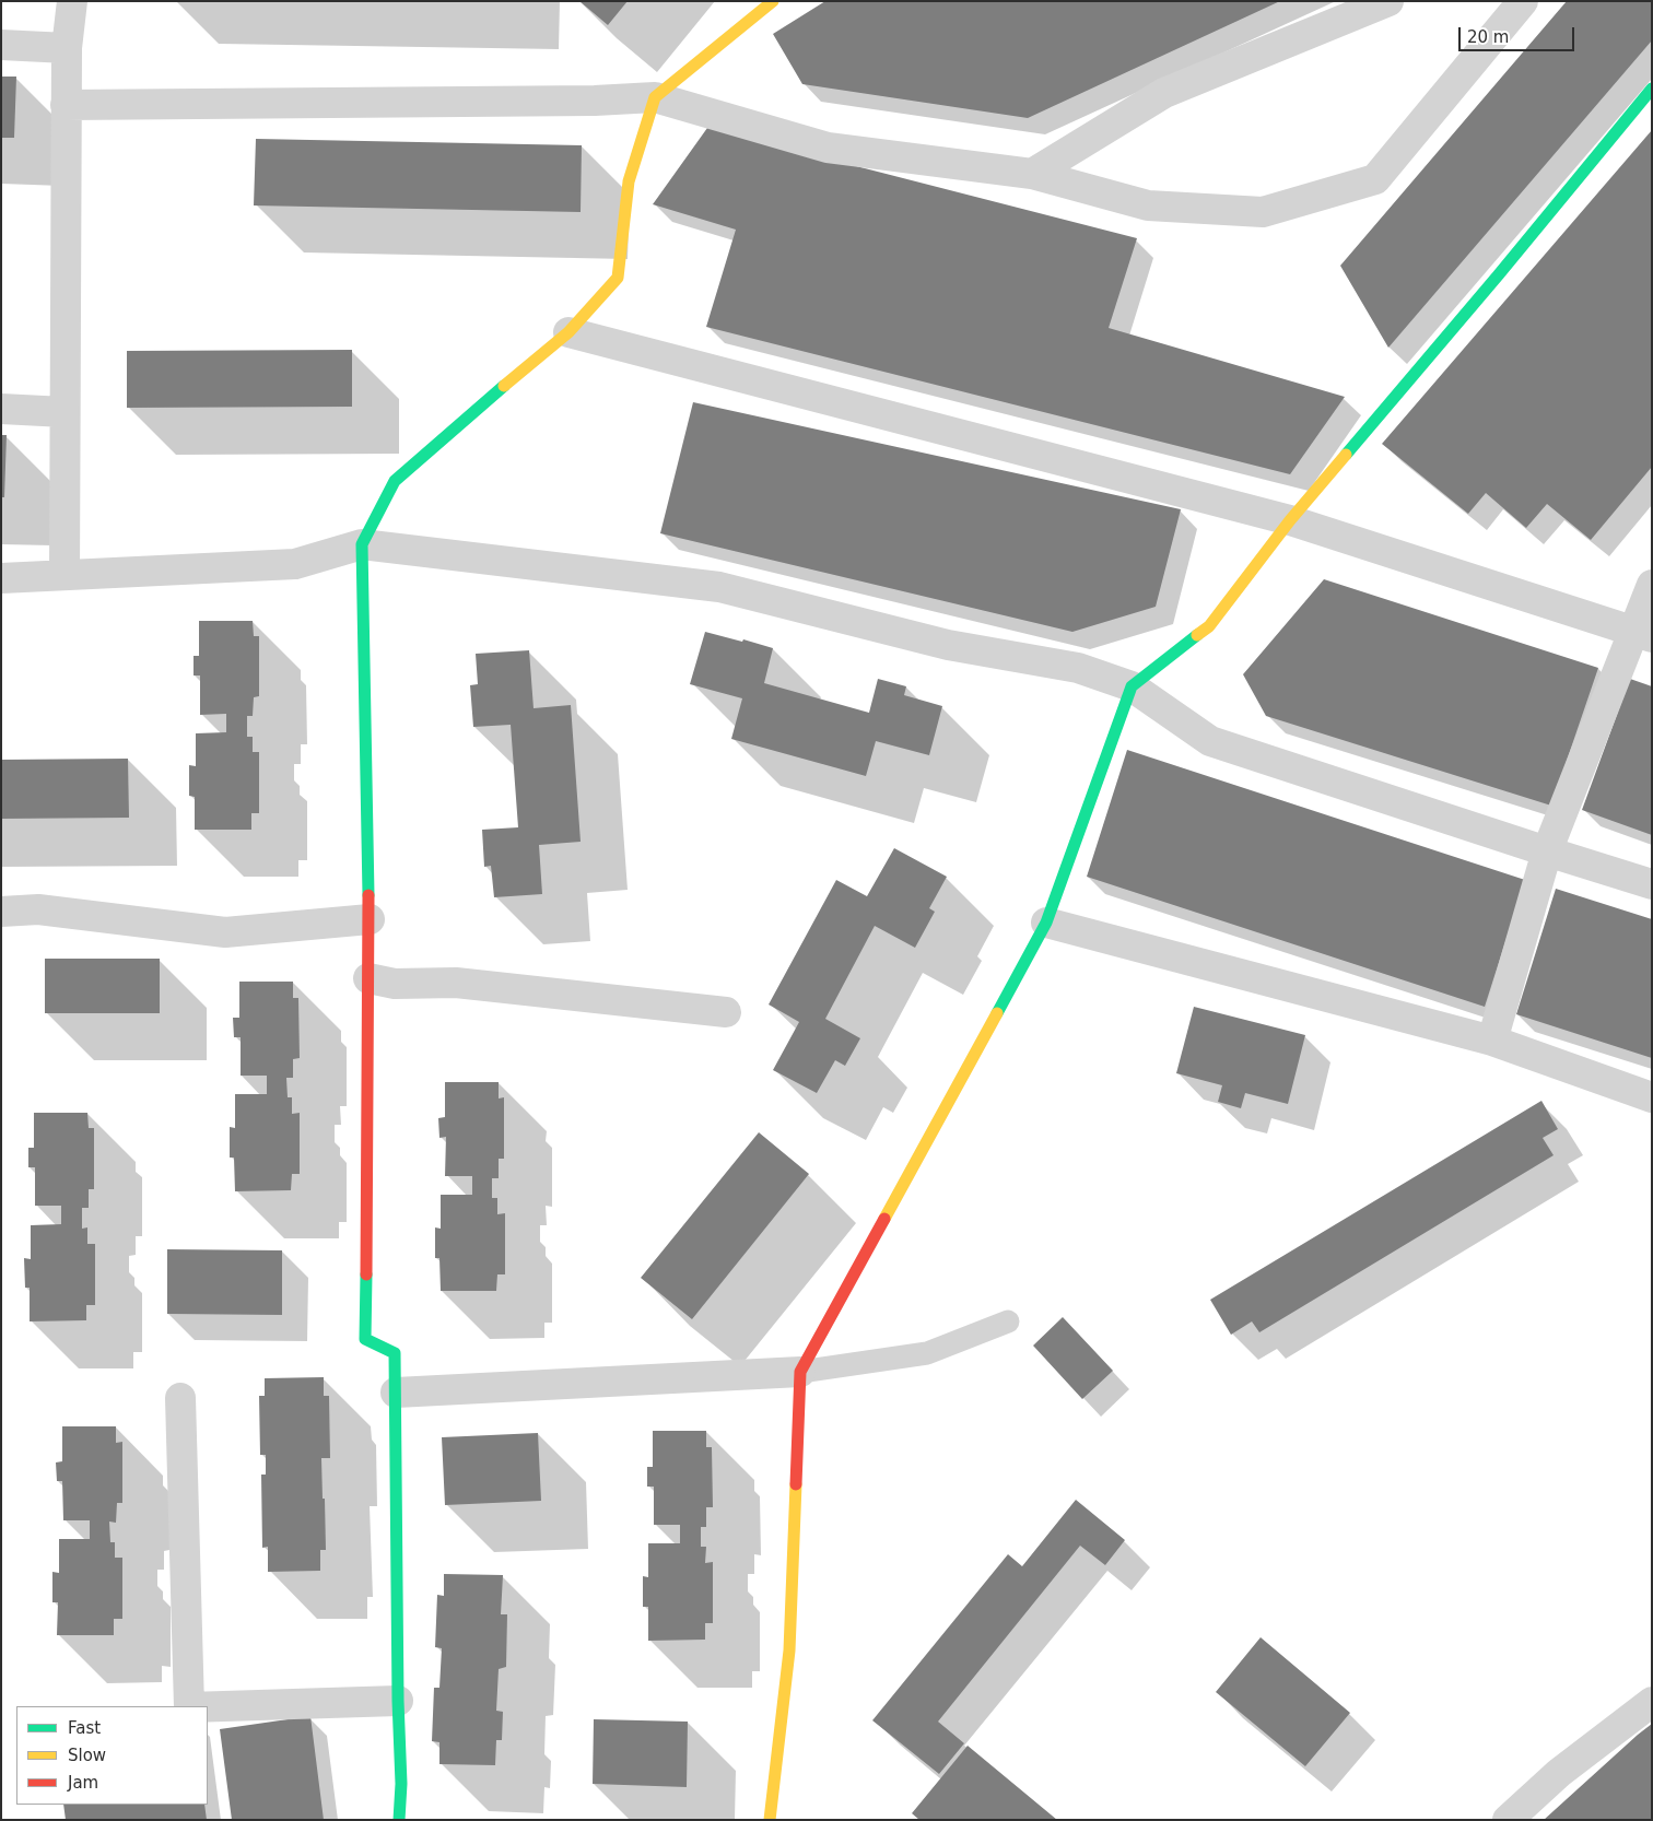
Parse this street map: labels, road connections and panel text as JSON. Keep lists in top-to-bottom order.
{
  "legend": ["Fast", "Slow", "Jam"],
  "scale_bar": "20 m"
}
